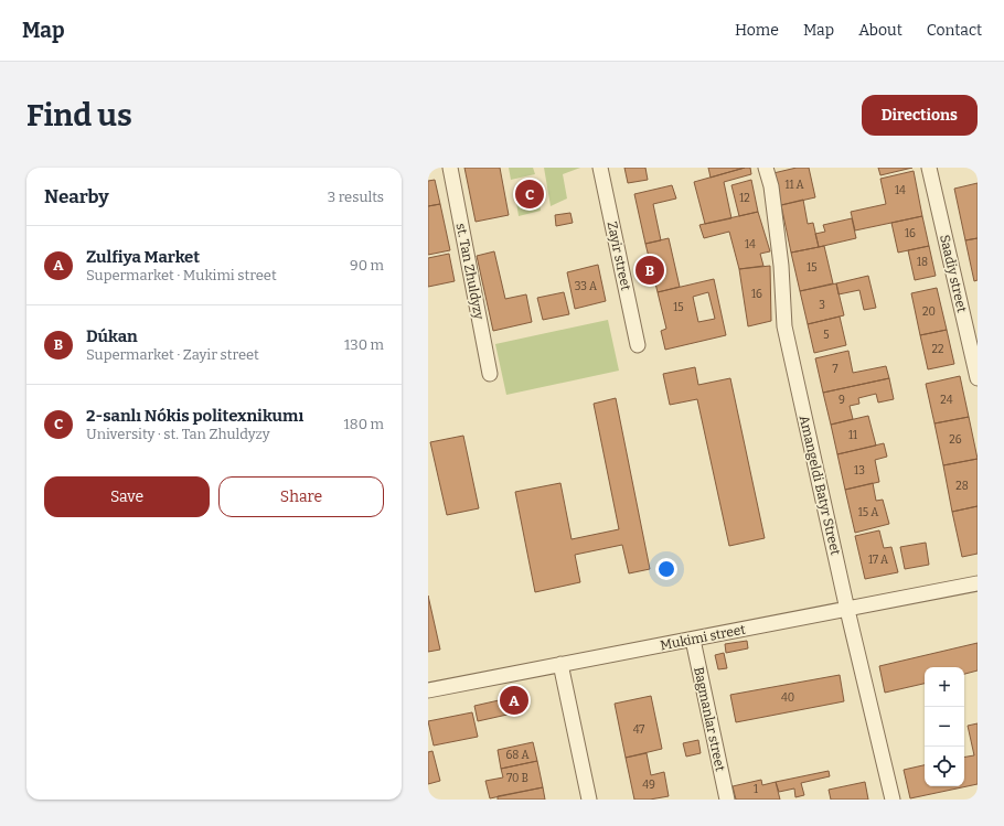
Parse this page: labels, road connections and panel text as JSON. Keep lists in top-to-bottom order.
{
  "streets": {
    "street": [
      "Zayir street",
      "st. Tan Zhuldyzy",
      "Saadiy street",
      "Amangeldi Batyr Street",
      "Mukimi street",
      "Bagmanlar street"
    ]
  },
  "crossings": [
    ["Amangeldi Batyr Street", "Mukimi street"],
    ["Mukimi street", "Bagmanlar street"]
  ],
  "house_numbers": [
    "11 А",
    "14",
    "12",
    "16",
    "14",
    "18",
    "15",
    "33 А",
    "16",
    "3",
    "15",
    "20",
    "5",
    "22",
    "7",
    "9",
    "24",
    "11",
    "26",
    "13",
    "28",
    "15 А",
    "17 А",
    "40",
    "47",
    "68 А",
    "70 В",
    "49",
    "1"
  ],
  "page": {
    "header": "Map",
    "nav": [
      "Home",
      "Map",
      "About",
      "Contact"
    ],
    "buttons": [
      "Directions",
      ["Save", "Share"]
    ],
    "title": "Find us",
    "heading": ["Nearby", "3 results"],
    "pins": ["C", "B", "A"],
    "list": [
      {
        "mark": "A",
        "name": "Zulfiya Market",
        "note": "Supermarket · Mukimi street",
        "value": "90 m"
      },
      {
        "mark": "B",
        "name": "Dúkan",
        "note": "Supermarket · Zayir street",
        "value": "130 m"
      },
      {
        "mark": "C",
        "name": "2-sanlı Nókis politexnikumı",
        "note": "University · st. Tan Zhuldyzy",
        "value": "180 m"
      }
    ],
    "map_buttons": ["+", "−"]
  }
}
